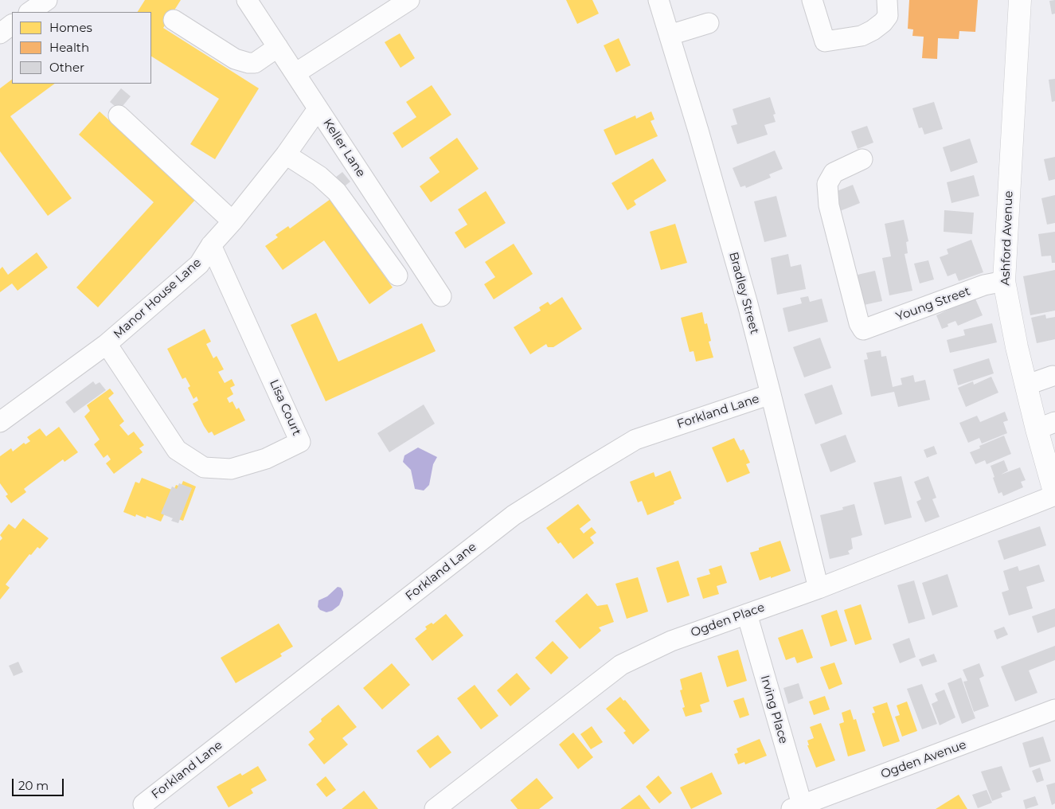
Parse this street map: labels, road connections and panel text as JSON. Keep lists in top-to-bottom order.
{
  "streets": {
    "main road": ["Ashford Avenue"],
    "street": [
      "Keller Lane",
      "Bradley Street",
      "Manor House Lane",
      "Young Street",
      "Lisa Court",
      "Forkland Lane",
      "Ogden Place",
      "Irving Place",
      "Ogden Avenue"
    ]
  },
  "crossings": [
    ["Keller Lane", "Manor House Lane"],
    ["Ashford Avenue", "Young Street"],
    ["Ashford Avenue", "Ogden Place"],
    ["Bradley Street", "Forkland Lane"],
    ["Bradley Street", "Ogden Place"],
    ["Manor House Lane", "Lisa Court"],
    ["Ogden Place", "Irving Place"],
    ["Irving Place", "Ogden Avenue"]
  ],
  "legend": ["Homes", "Health", "Other"],
  "scale_bar": "20 m"
}
